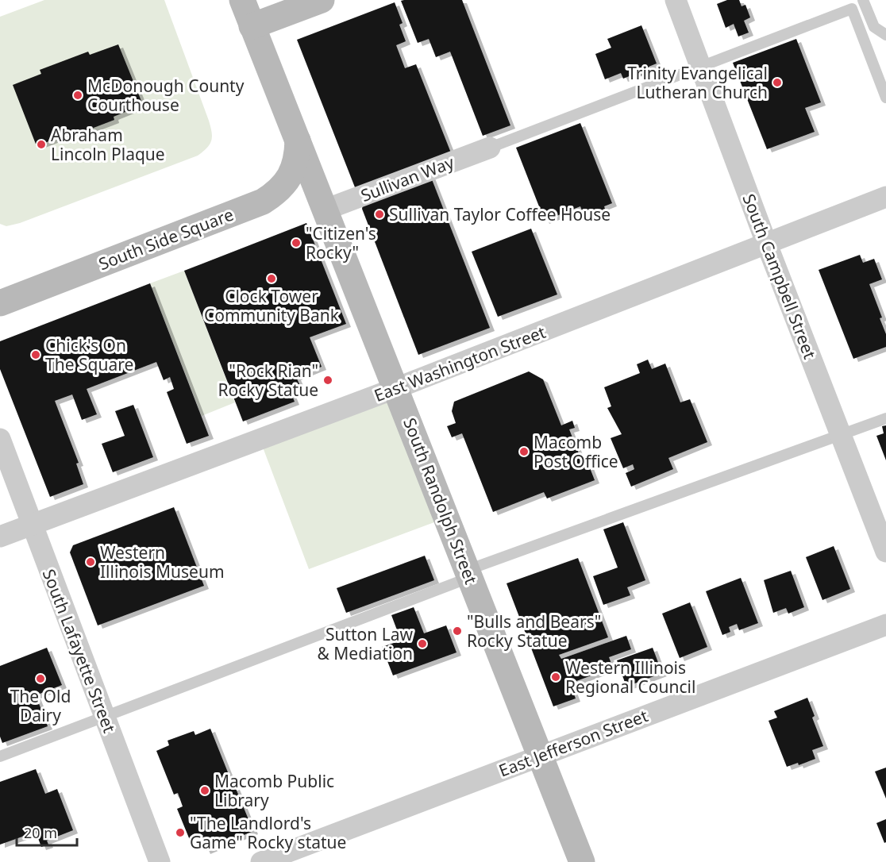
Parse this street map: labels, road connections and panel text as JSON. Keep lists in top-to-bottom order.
{
  "streets": {
    "street": [
      "Sullivan Way",
      "South Side Square",
      "South Campbell Street",
      "East Washington Street",
      "South Randolph Street",
      "South Lafayette Street",
      "East Jefferson Street"
    ]
  },
  "crossings": [
    ["Sullivan Way", "South Randolph Street"],
    ["South Side Square", "South Randolph Street"],
    ["South Campbell Street", "East Washington Street"],
    ["East Washington Street", "South Randolph Street"],
    ["East Washington Street", "South Lafayette Street"],
    ["South Randolph Street", "East Jefferson Street"]
  ],
  "places": [
    "Trinity Evangelical Lutheran Church",
    "McDonough County Courthouse",
    "Abraham Lincoln Plaque",
    "Sullivan Taylor Coffee House",
    "\"Citizen's Rocky\"",
    "Clock Tower Community Bank",
    "Chick's On The Square",
    "\"Rock Rian\" Rocky Statue",
    "Macomb Post Office",
    "Western Illinois Museum",
    "\"Bulls and Bears\" Rocky Statue",
    "Sutton Law & Mediation",
    "Western Illinois Regional Council",
    "The Old Dairy",
    "Macomb Public Library",
    "\"The Landlord's Game\" Rocky statue"
  ],
  "scale_bar": "20 m"
}
